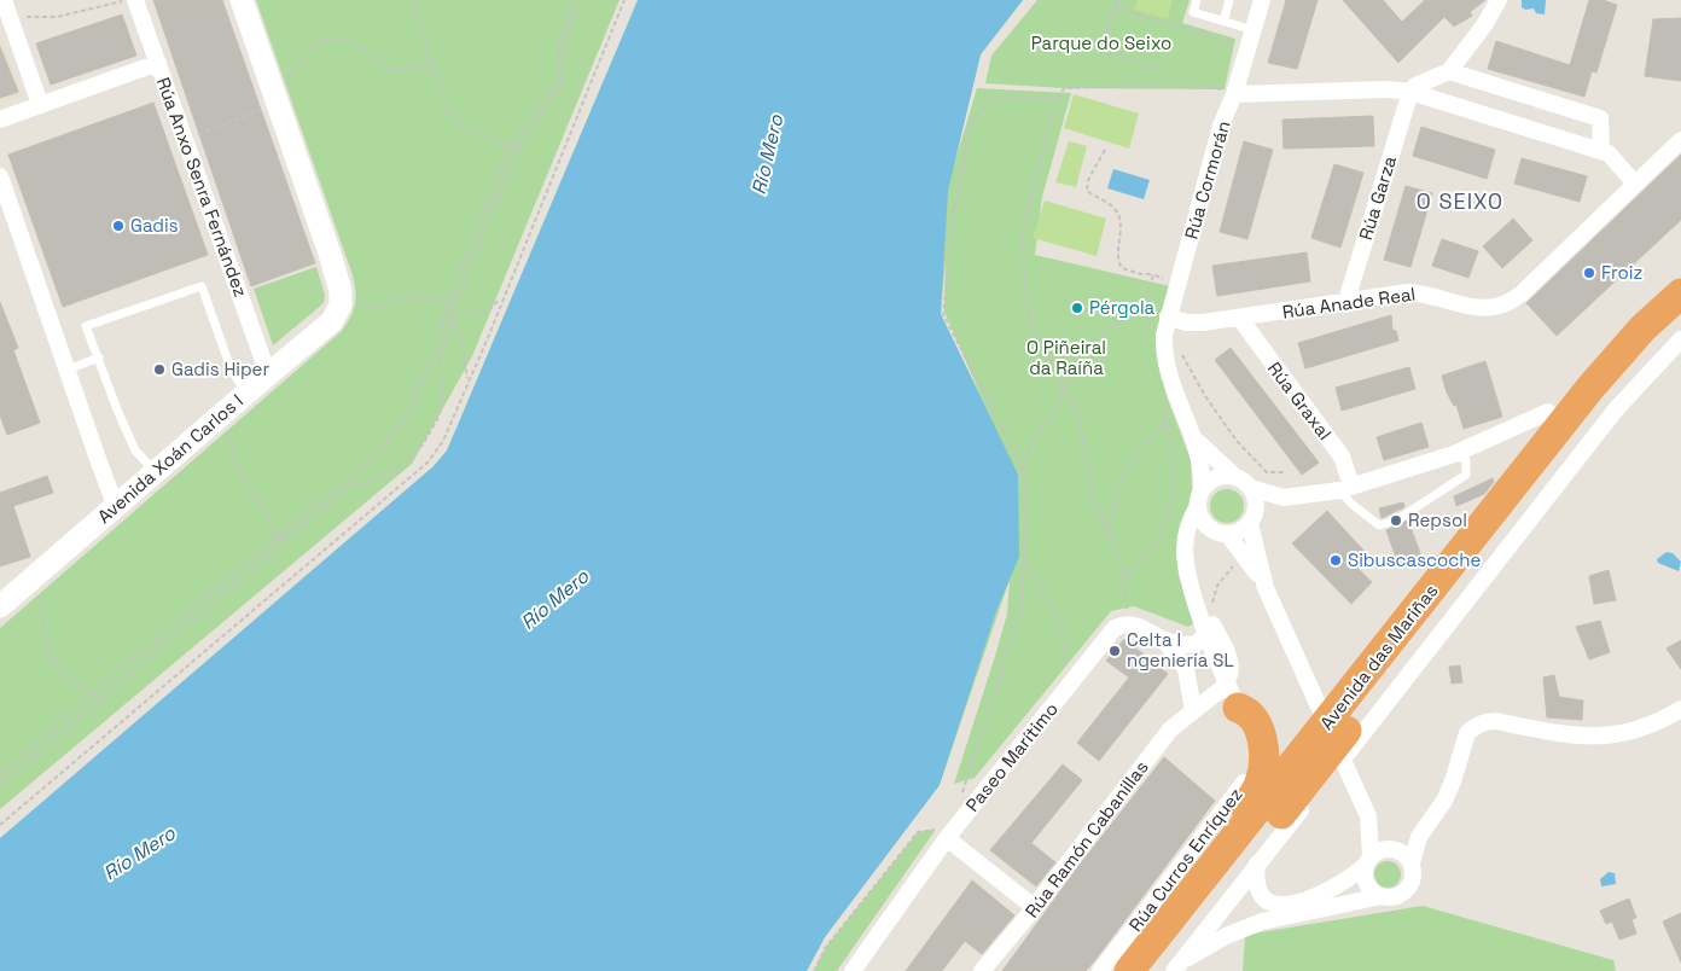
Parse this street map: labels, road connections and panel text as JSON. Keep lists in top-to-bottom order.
{
  "streets": {
    "highway": ["Avenida das Mariñas"],
    "street": [
      "Rúa Cormorán",
      "Rúa Anxo Senra Fernández",
      "Rúa Garza",
      "Rúa Anade Real",
      "Rúa Graxal",
      "Avenida Xoán Carlos I",
      "Paseo Marítimo",
      "Rúa Ramón Cabanillas",
      "Rúa Curros Enríquez"
    ]
  },
  "crossings": [
    ["Rúa Cormorán", "Rúa Anade Real"],
    ["Rúa Anxo Senra Fernández", "Avenida Xoán Carlos I"],
    ["Rúa Garza", "Rúa Anade Real"],
    ["Rúa Anade Real", "Rúa Graxal"],
    ["Paseo Marítimo", "Rúa Curros Enríquez"],
    ["Rúa Ramón Cabanillas", "Rúa Curros Enríquez"]
  ],
  "districts": ["O SEIXO"],
  "water": ["Río Mero"],
  "parks": ["Parque do Seixo", "O Piñeiral da Raíña"],
  "places": [
    "Gadis",
    "Froiz",
    "Pérgola",
    "Gadis Hiper",
    "Repsol",
    "Sibuscascoche",
    "Celta I ngeniería SL"
  ]
}
